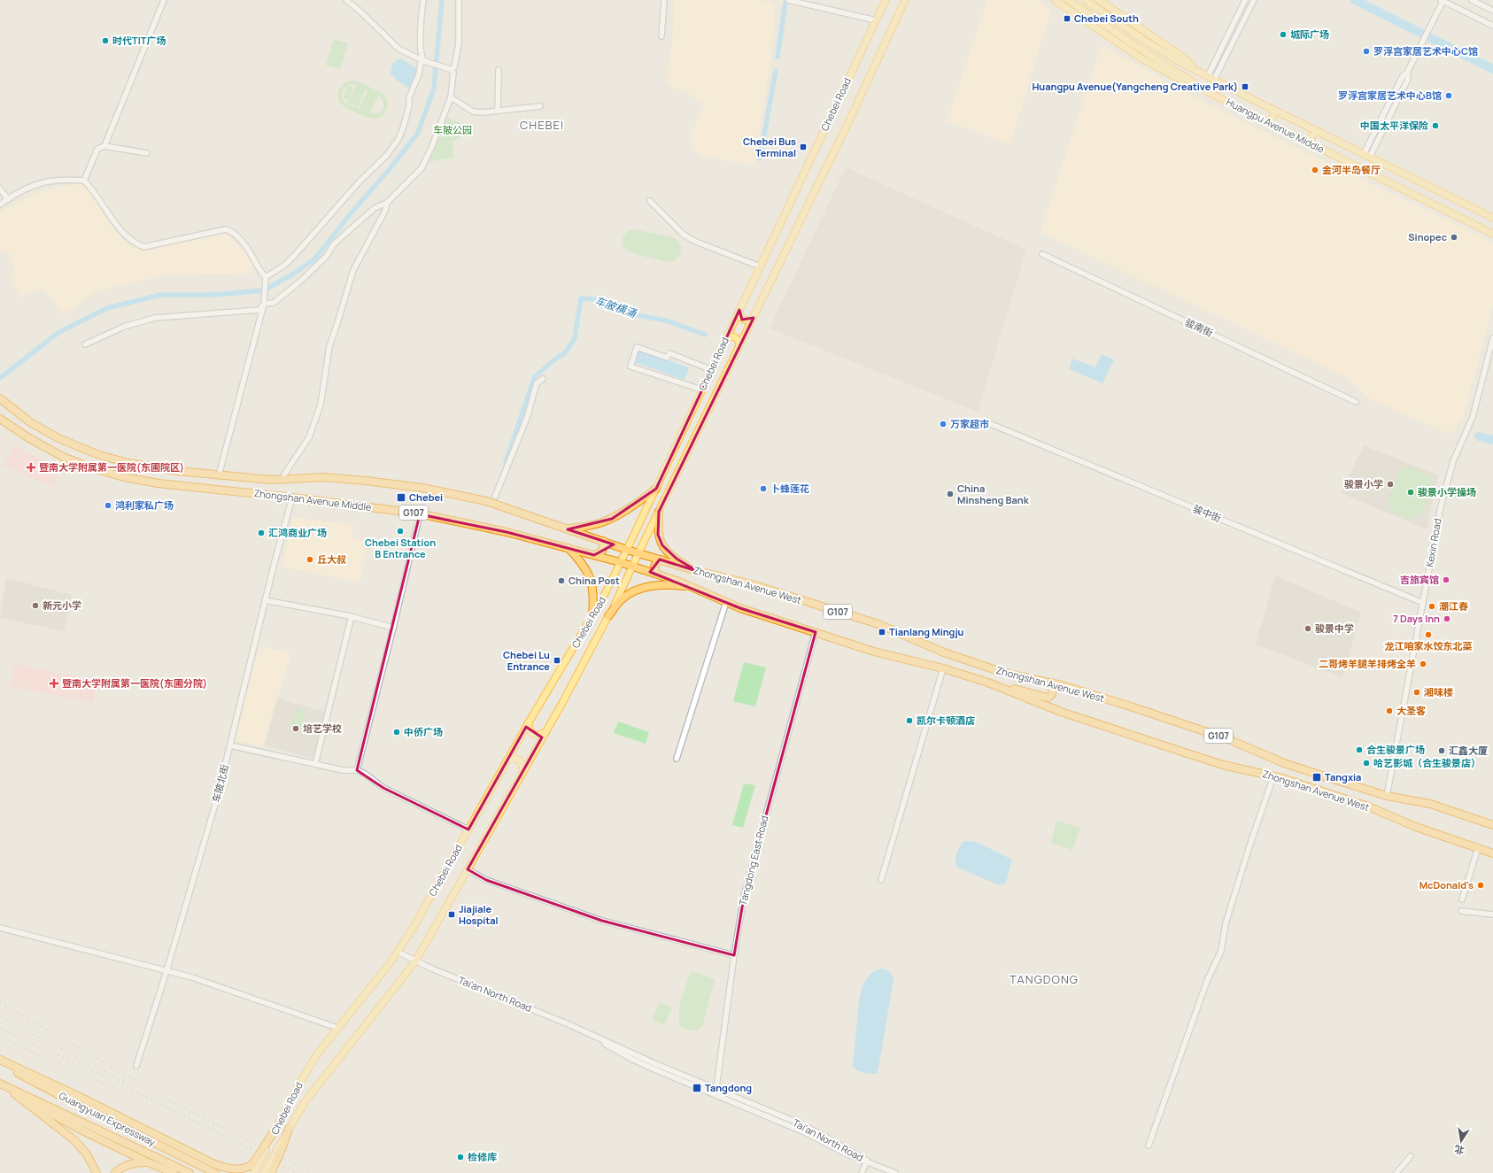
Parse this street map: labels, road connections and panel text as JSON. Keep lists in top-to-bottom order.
{
  "streets": {
    "highway": [
      "Zhongshan Avenue Middle",
      "G107",
      "Zhongshan Avenue West",
      "Guangyuan Expressway"
    ],
    "main road": ["Chebei Road", "Huangpu Avenue Middle"],
    "street": [
      "骏南街",
      "骏中街",
      "Kexin Road",
      "车陂北街",
      "Tangdong East Road",
      "Tai'an North Road"
    ]
  },
  "crossings": [
    ["Chebei Road", "Zhongshan Avenue Middle"],
    ["Chebei Road", "Zhongshan Avenue West"],
    ["Chebei Road", "Tai'an North Road"],
    ["Zhongshan Avenue Middle", "Zhongshan Avenue West"],
    ["Zhongshan Avenue Middle", "车陂北街"],
    ["骏中街", "Kexin Road"],
    ["Kexin Road", "Zhongshan Avenue West"],
    ["Zhongshan Avenue West", "Tangdong East Road"],
    ["Tangdong East Road", "Tai'an North Road"]
  ],
  "districts": ["CHEBEI", "TANGDONG"],
  "water": ["车陂横涌"],
  "parks": ["车陂公园"],
  "places": {
    "transit": [
      "Chebei South",
      "Huangpu Avenue(Yangcheng Creative Park)",
      "Chebei Bus Terminal",
      "Chebei",
      "Tianlang Mingju",
      "Chebei Lu Entrance",
      "Tangxia",
      "Jiajiale Hospital",
      "Tangdong"
    ],
    "other": [
      "城际广场",
      "时代TIT广场",
      "罗浮宫家居艺术中心C馆",
      "罗浮宫家居艺术中心B馆",
      "中国太平洋保险",
      "金河半岛餐厅",
      "Sinopec",
      "万家超市",
      "骏景小学",
      "卜蜂莲花",
      "骏景小学操场",
      "China Minsheng Bank",
      "鸿利家私广场",
      "Chebei Station B Entrance",
      "汇鸿商业广场",
      "丘大叔",
      "吉旅宾馆",
      "China Post",
      "新元小学",
      "潮江春",
      "7 Days Inn",
      "骏景中学",
      "龙江咱家水饺东北菜",
      "二哥烤羊腿羊排烤全羊",
      "湘味楼",
      "大圣客",
      "凯尔卡顿酒店",
      "培艺学校",
      "中侨广场",
      "合生骏景广场",
      "汇鑫大厦",
      "哈艺影城（合生骏景店）",
      "McDonald's",
      "检修库"
    ],
    "health": ["暨南大学附属第一医院(东圃院区)", "暨南大学附属第一医院(东圃分院)"]
  },
  "north": "bottom"
}
